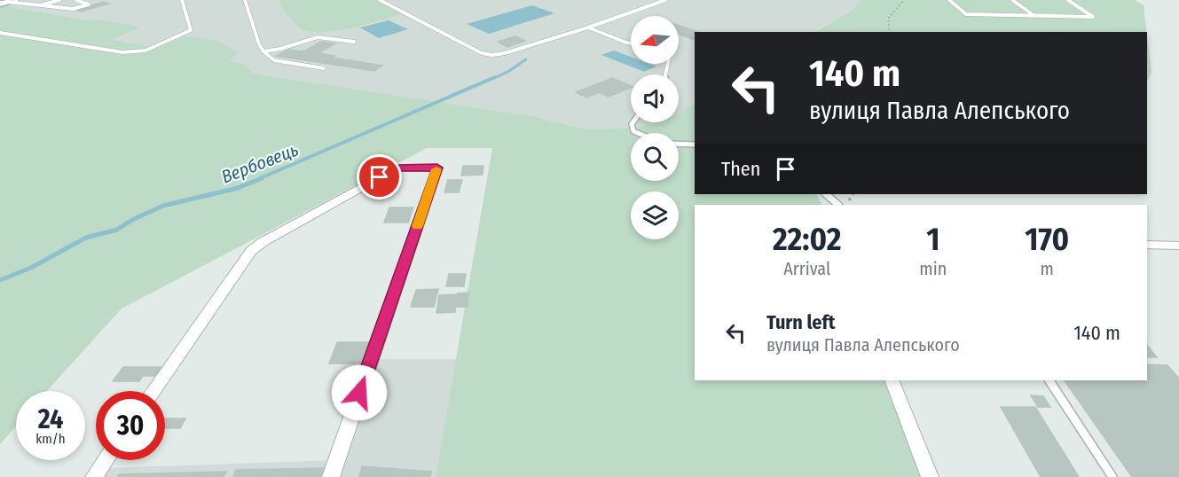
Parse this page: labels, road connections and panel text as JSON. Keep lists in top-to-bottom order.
{
  "water": ["Вербовець"],
  "north": "left",
  "page": {
    "turn": ["140 m", "вулиця Павла Алепського"],
    "then": "Then",
    "eta": [
      "22:02",
      "Arrival",
      "1",
      "min",
      "170",
      "m"
    ],
    "list": [
      {
        "name": "Turn left",
        "note": "вулиця Павла Алепського",
        "value": "140 m"
      }
    ],
    "speed": "24 km/h",
    "limit": "30"
  }
}
